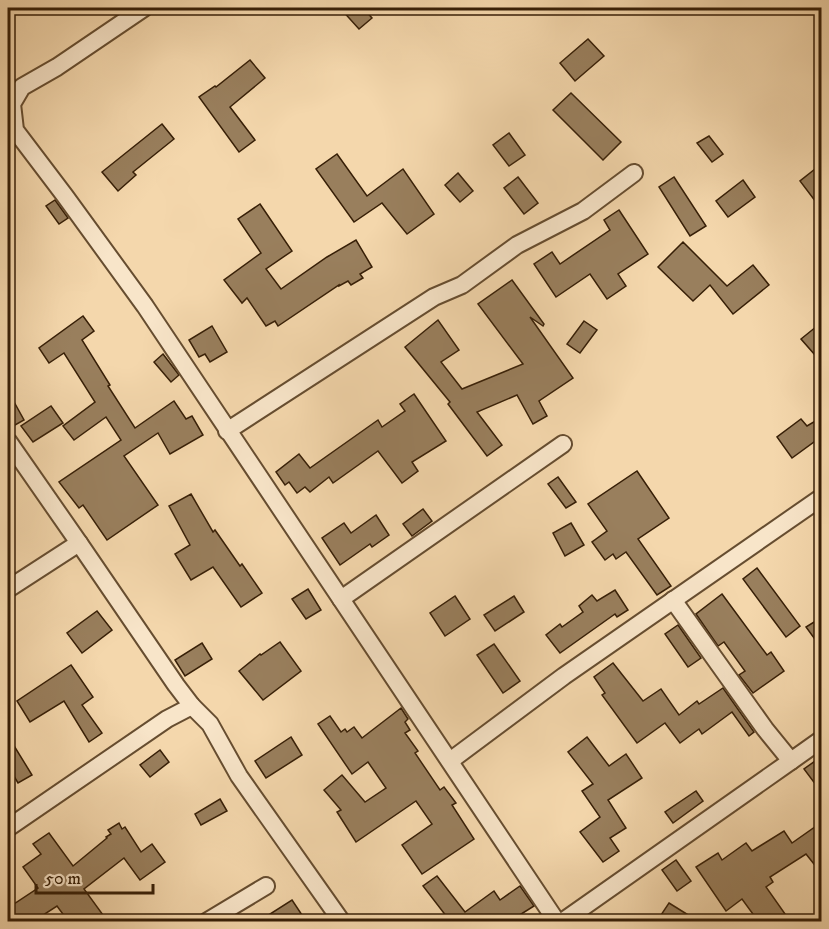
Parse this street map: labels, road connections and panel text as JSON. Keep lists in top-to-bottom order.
{
  "scale_bar": "50 m"
}
